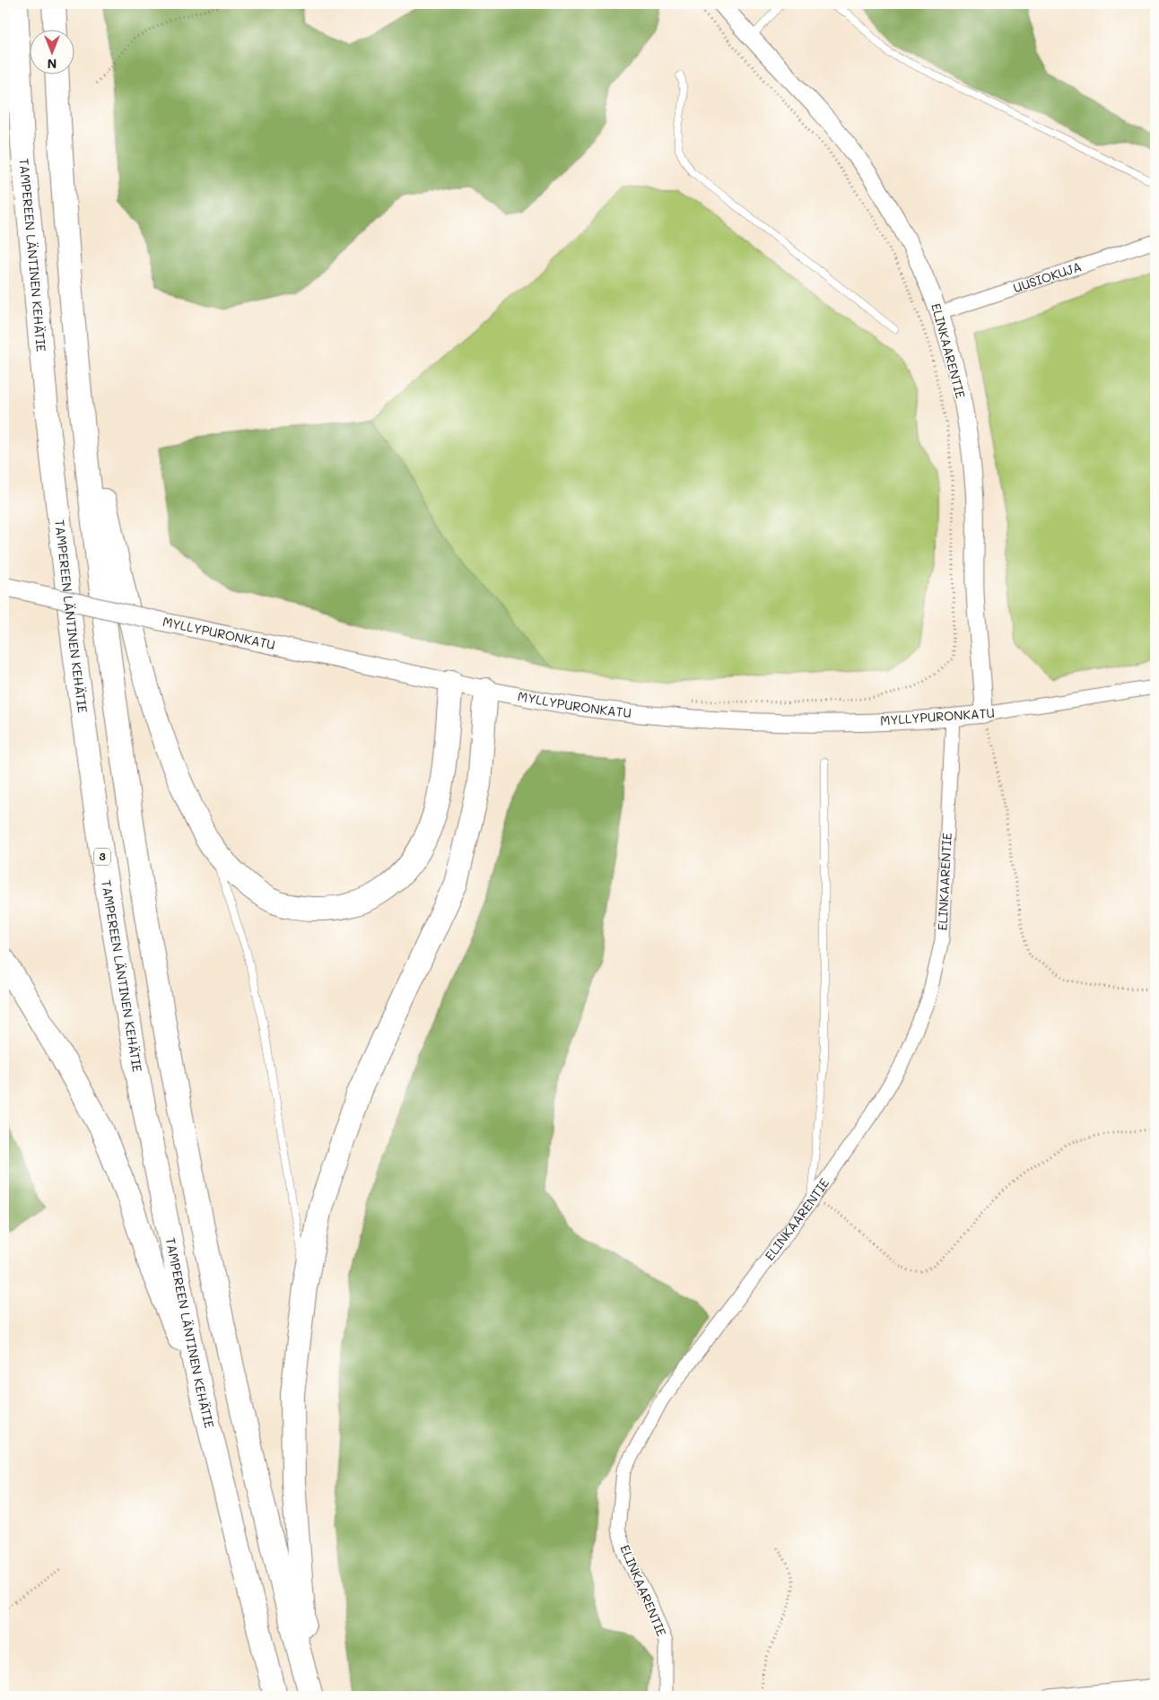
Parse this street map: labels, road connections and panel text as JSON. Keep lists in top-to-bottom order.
{
  "streets": {
    "highway": ["TAMPEREEN LÄNTINEN KEHÄTIE", "3"],
    "main road": ["MYLLYPURONKATU"],
    "street": ["UUSIOKUJA", "ELINKAARENTIE"]
  },
  "crossings": [
    ["UUSIOKUJA", "ELINKAARENTIE"],
    ["ELINKAARENTIE", "MYLLYPURONKATU"]
  ],
  "north": "bottom"
}
